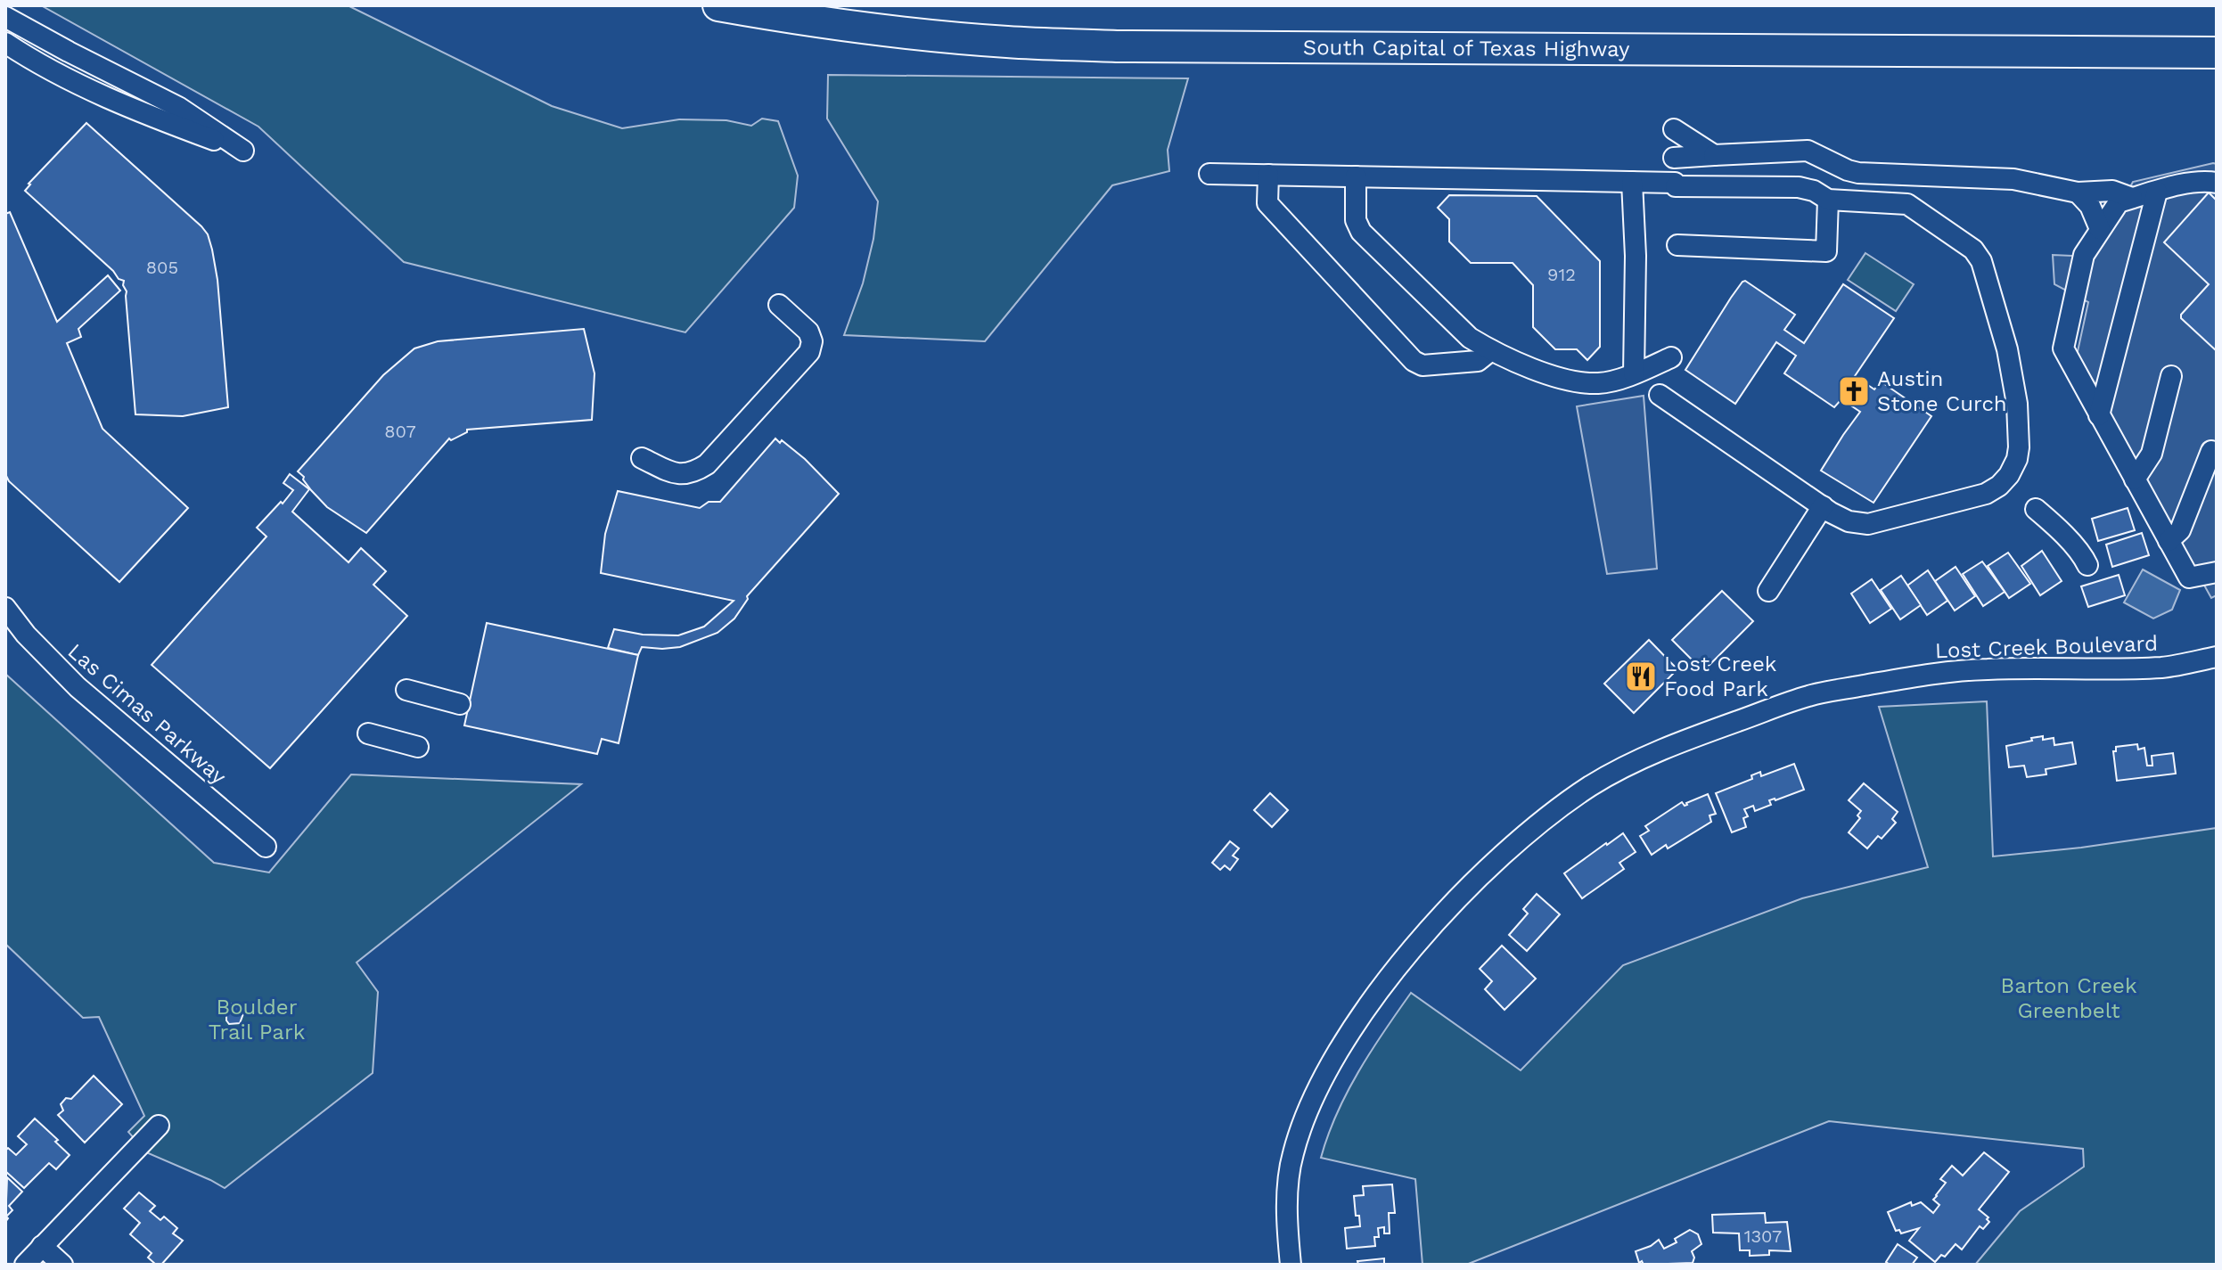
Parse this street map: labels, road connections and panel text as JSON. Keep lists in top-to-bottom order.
{
  "streets": {
    "highway": ["South Capital of Texas Highway"],
    "street": ["Lost Creek Boulevard", "Las Cimas Parkway"]
  },
  "parks": ["Barton Creek Greenbelt", "Boulder Trail Park"],
  "places": {
    "church": ["Austin Stone Curch"],
    "restaurant": ["Lost Creek Food Park"]
  },
  "house_numbers": [
    "805",
    "912",
    "807",
    "1307"
  ]
}
